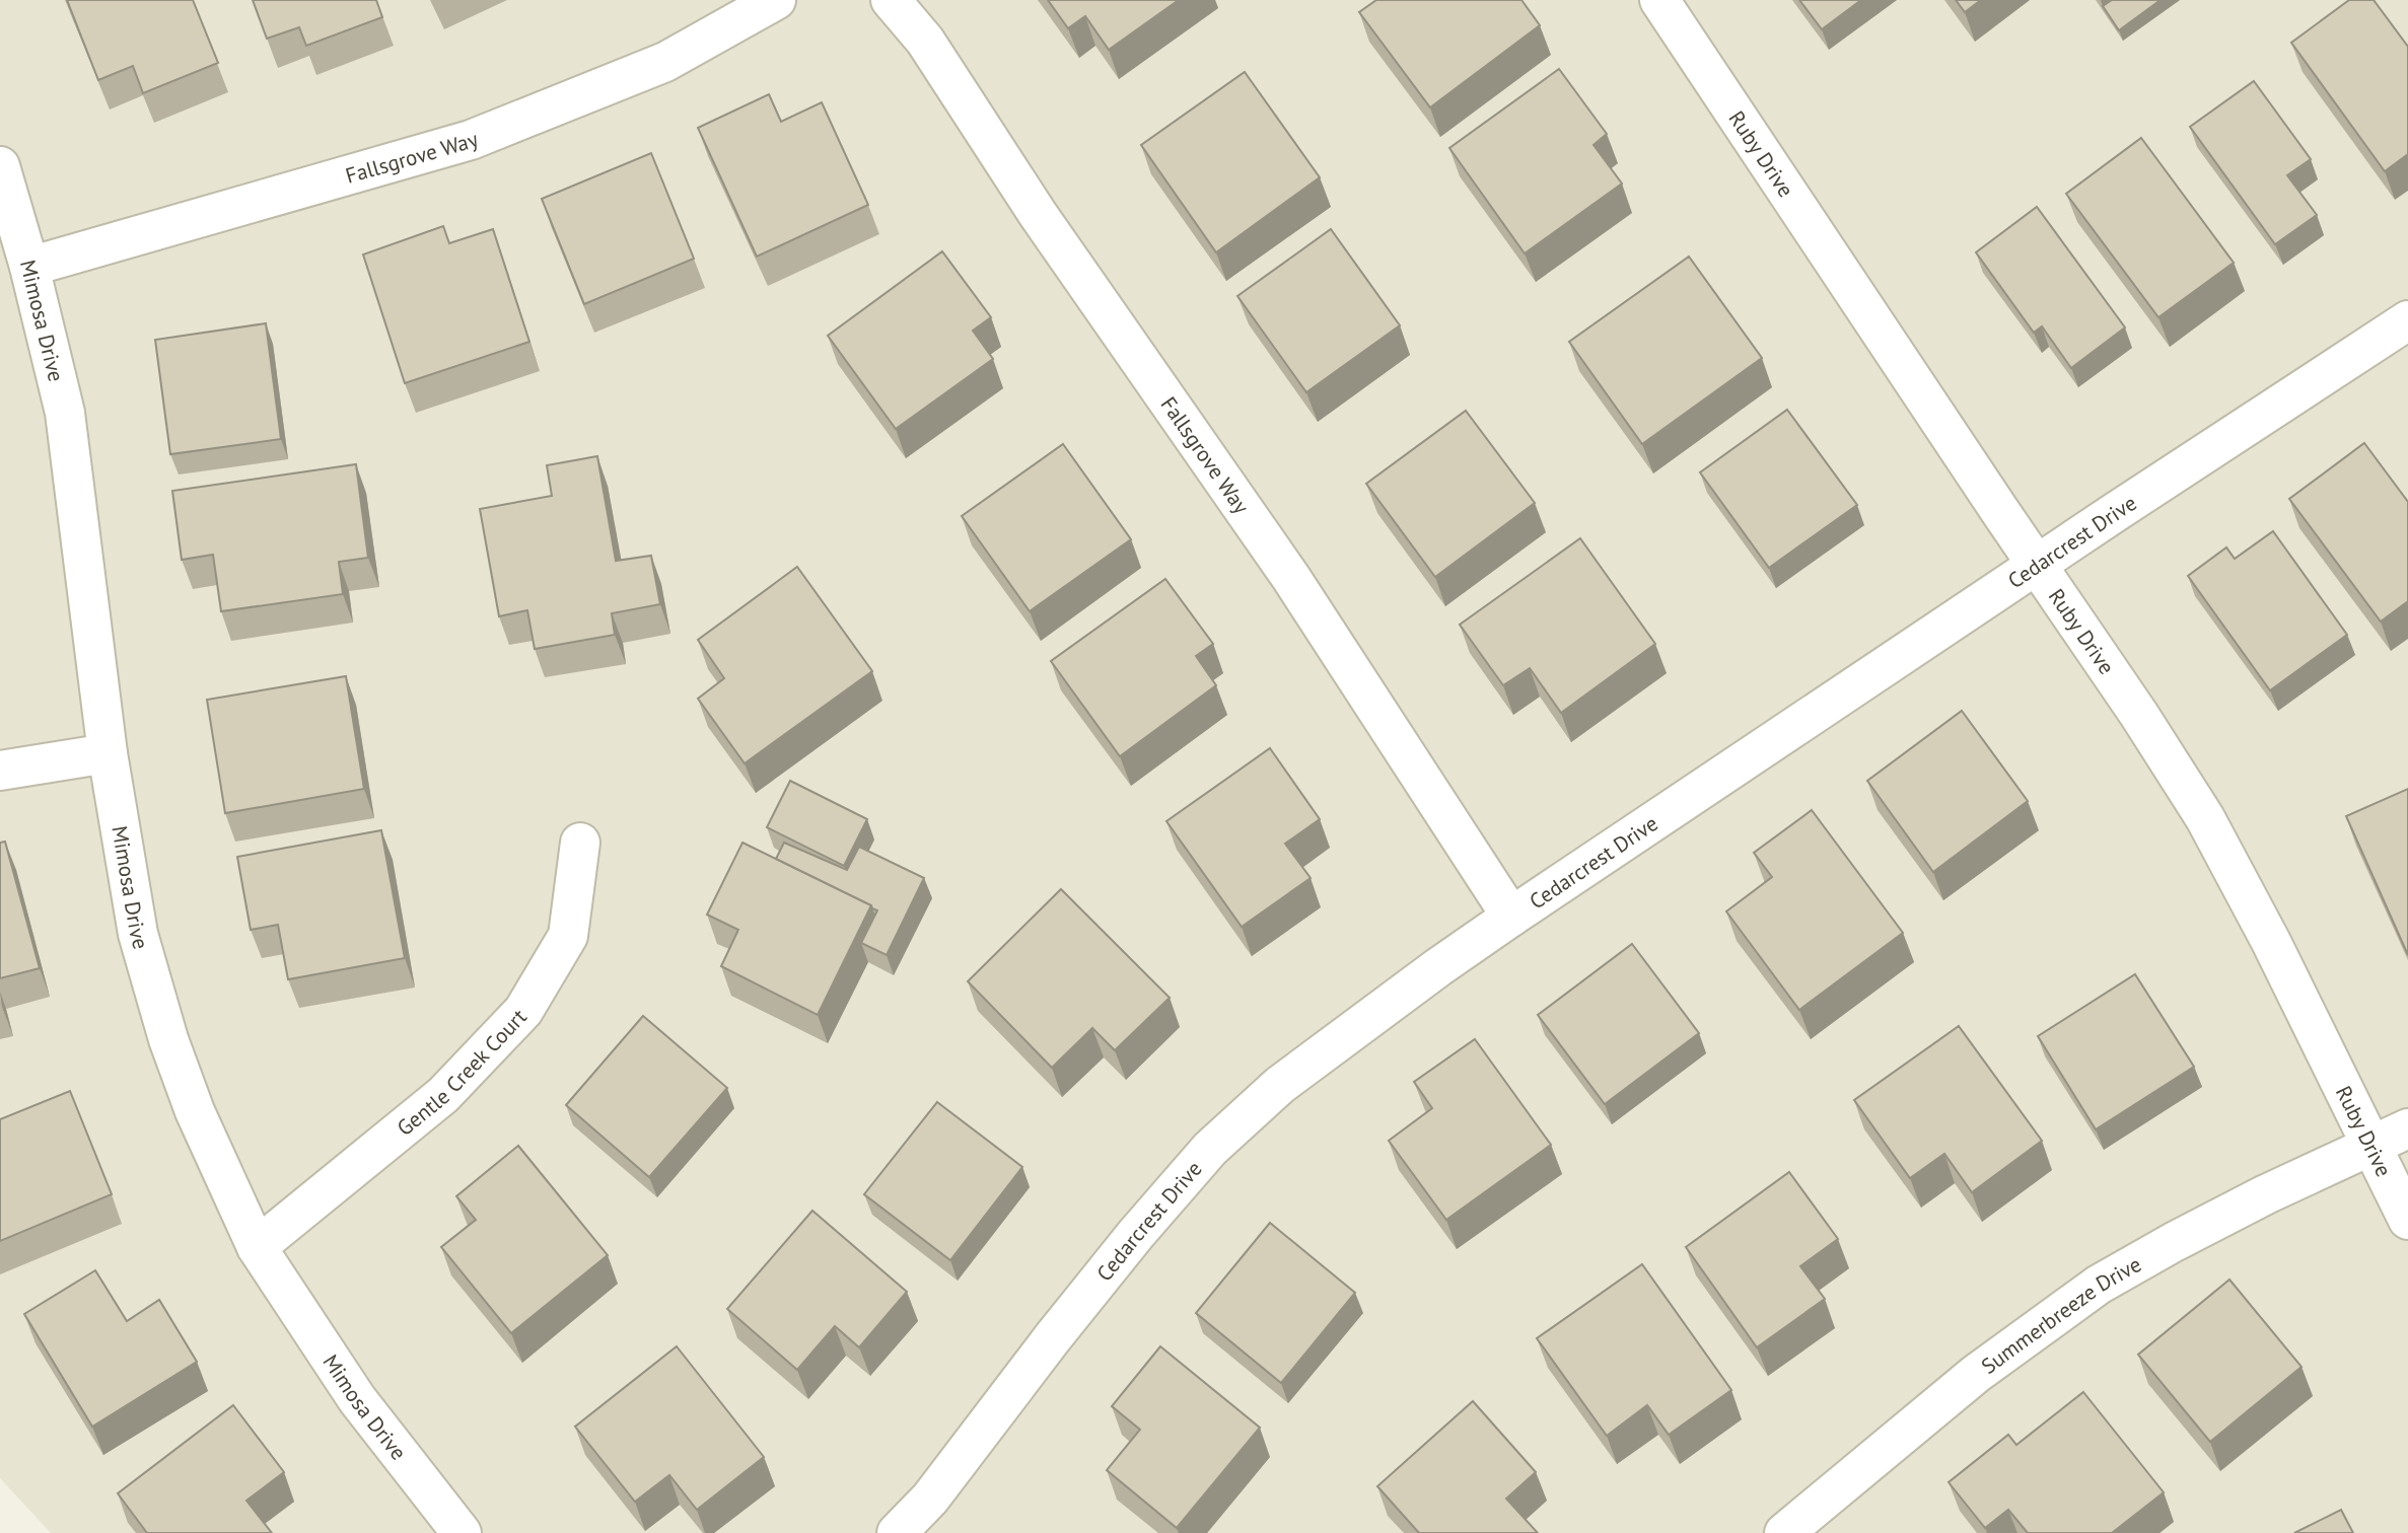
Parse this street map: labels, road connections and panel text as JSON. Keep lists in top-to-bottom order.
{
  "streets": {
    "street": [
      "Ruby Drive",
      "Fallsgrove Way",
      "Mimosa Drive",
      "Cedarcrest Drive",
      "Gentle Creek Court",
      "Summerbreeze Drive"
    ]
  },
  "crossings": [
    ["Ruby Drive", "Cedarcrest Drive"],
    ["Ruby Drive", "Summerbreeze Drive"],
    ["Fallsgrove Way", "Mimosa Drive"],
    ["Fallsgrove Way", "Cedarcrest Drive"],
    ["Mimosa Drive", "Gentle Creek Court"]
  ]
}
